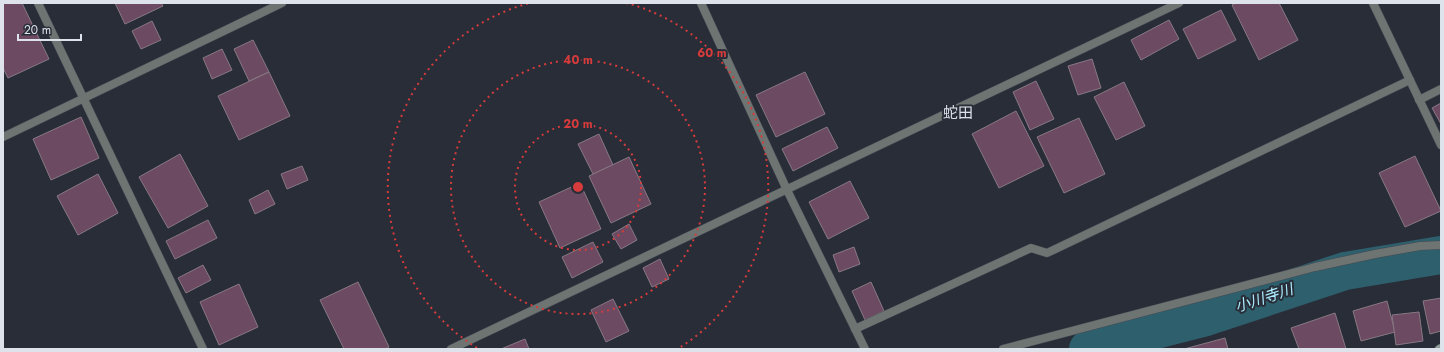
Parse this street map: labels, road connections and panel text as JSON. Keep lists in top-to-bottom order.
{
  "districts": ["蛇田"],
  "water": ["小川寺川"],
  "scale_bar": "20 m",
  "rings": ["60 m", "40 m", "20 m"]
}
